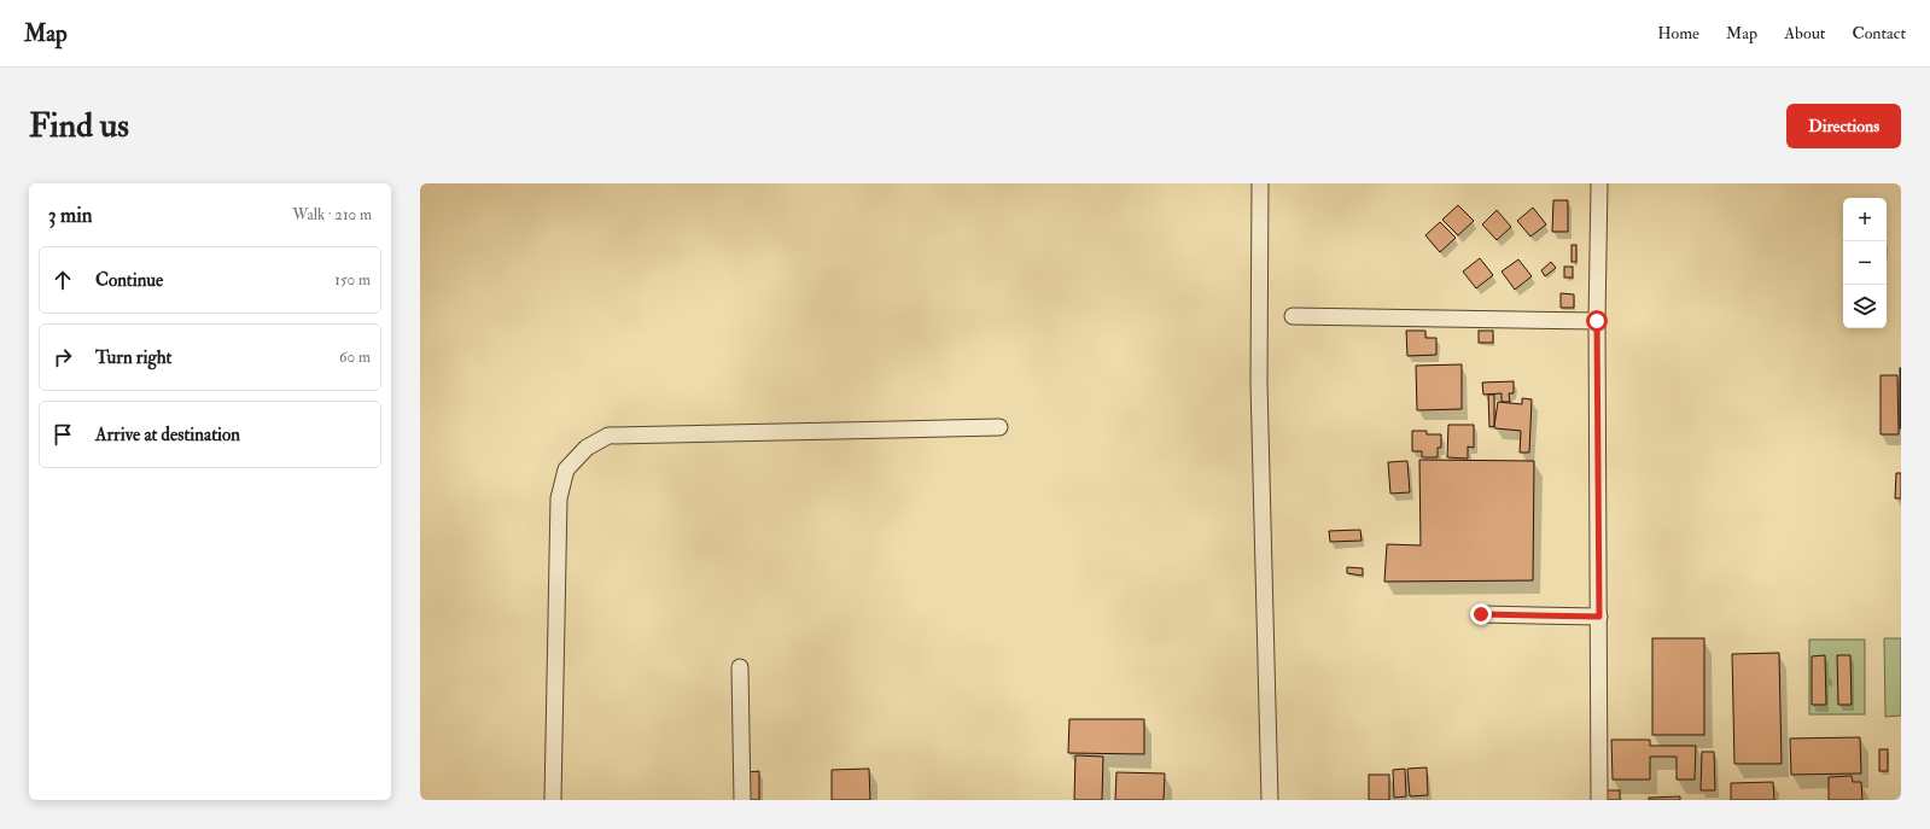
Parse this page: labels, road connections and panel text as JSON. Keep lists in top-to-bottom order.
{
  "page": {
    "header": "Map",
    "nav": [
      "Home",
      "Map",
      "About",
      "Contact"
    ],
    "buttons": "Directions",
    "title": "Find us",
    "heading": ["3 min", "Walk · 210 m"],
    "map_buttons": ["+", "−"],
    "list": [
      ["Continue", "150 m"],
      ["Turn right", "60 m"],
      "Arrive at destination"
    ]
  }
}
